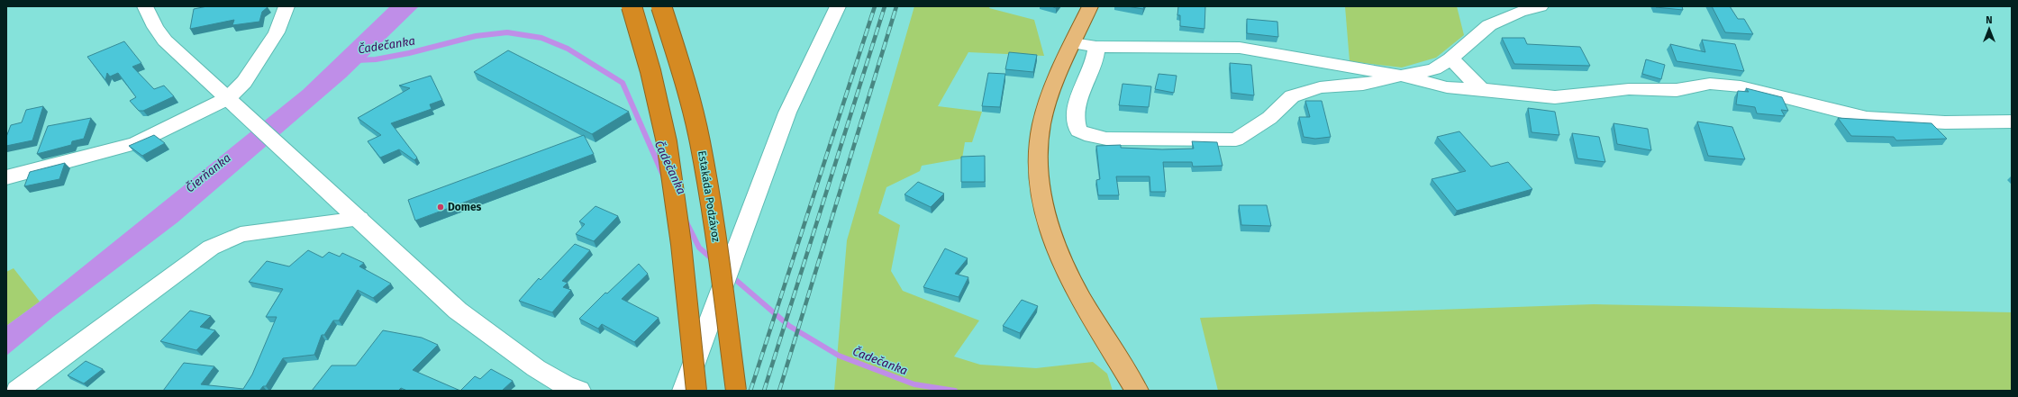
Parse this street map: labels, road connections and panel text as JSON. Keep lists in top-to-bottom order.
{
  "streets": {
    "highway": ["Estakáda Podzávoz"]
  },
  "water": ["Čadečanka", "Čierňanka"],
  "places": ["Domes"],
  "north": "top"
}
